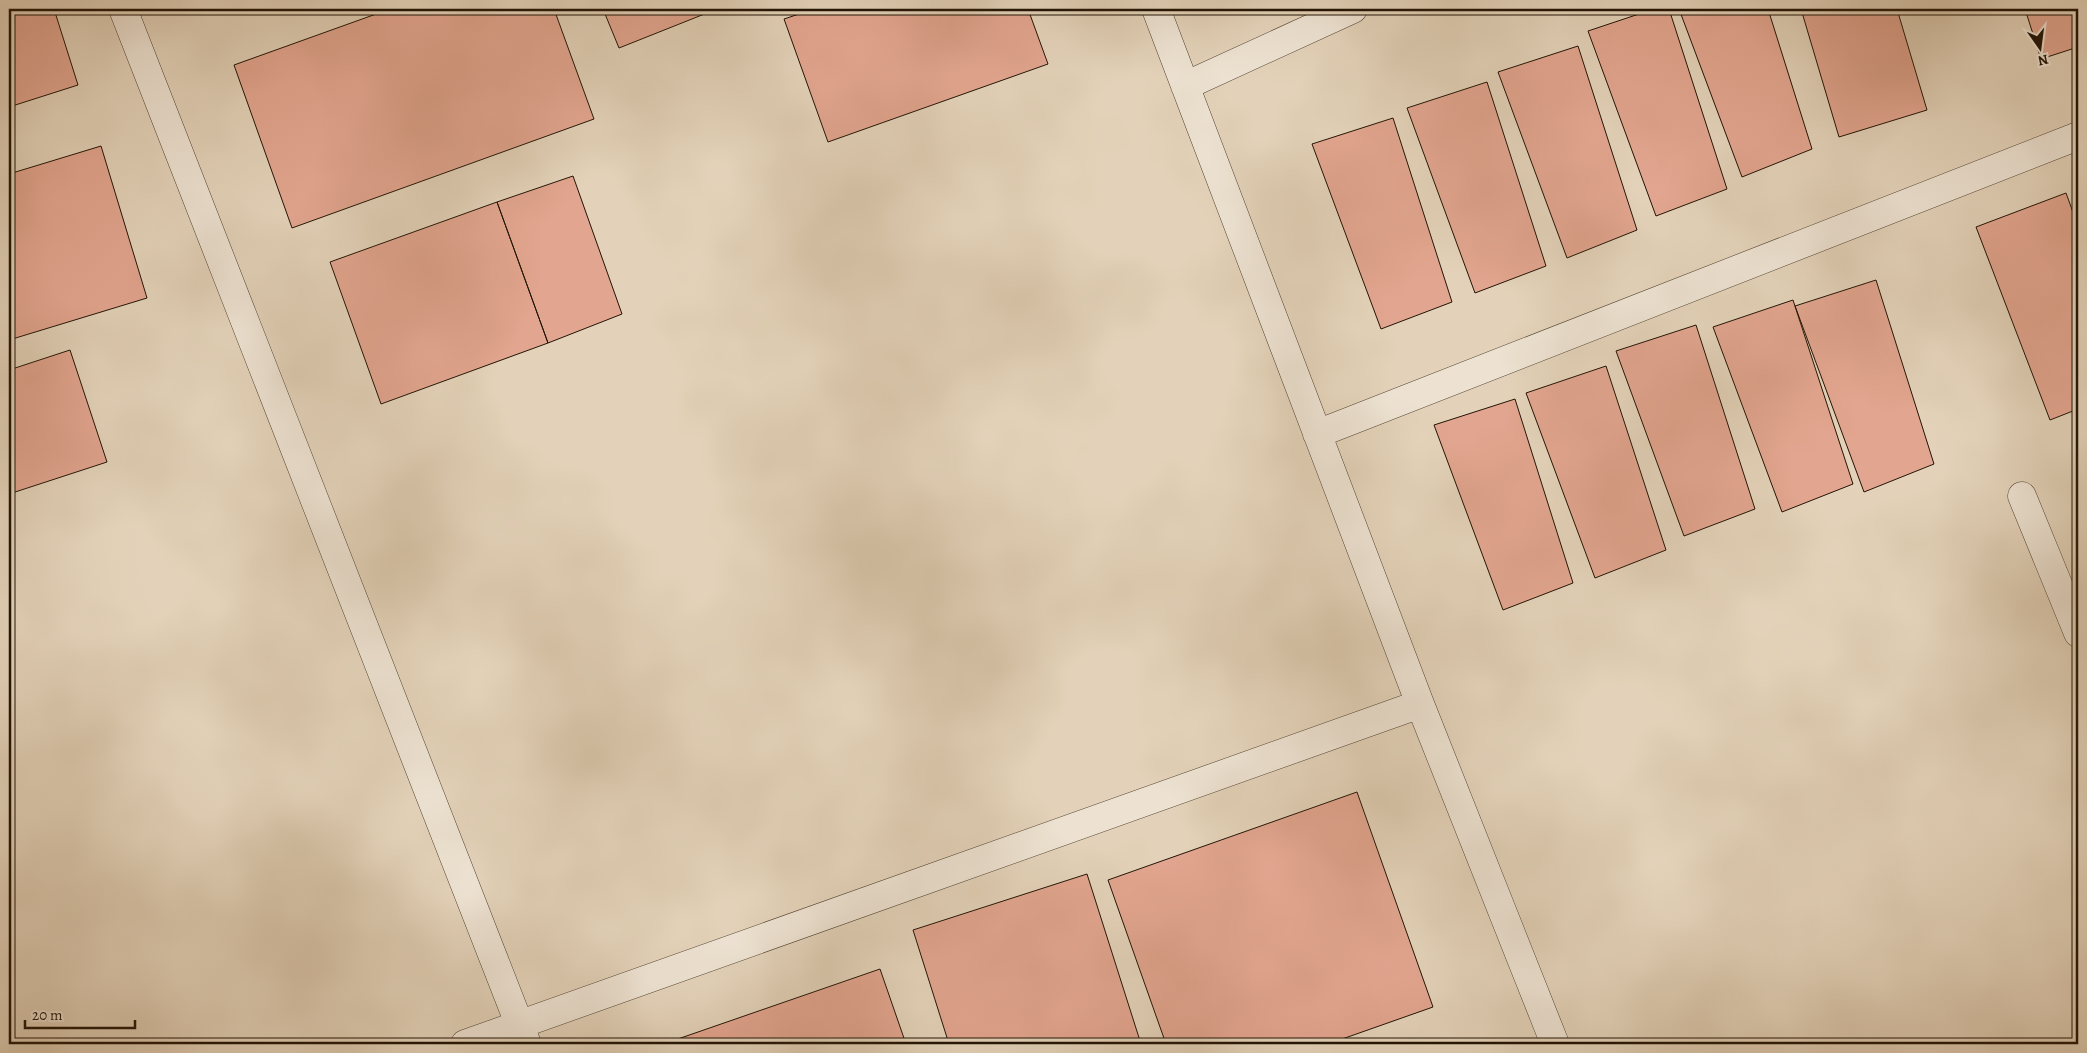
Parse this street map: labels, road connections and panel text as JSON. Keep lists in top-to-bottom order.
{
  "scale_bar": "20 m",
  "north": "bottom"
}
